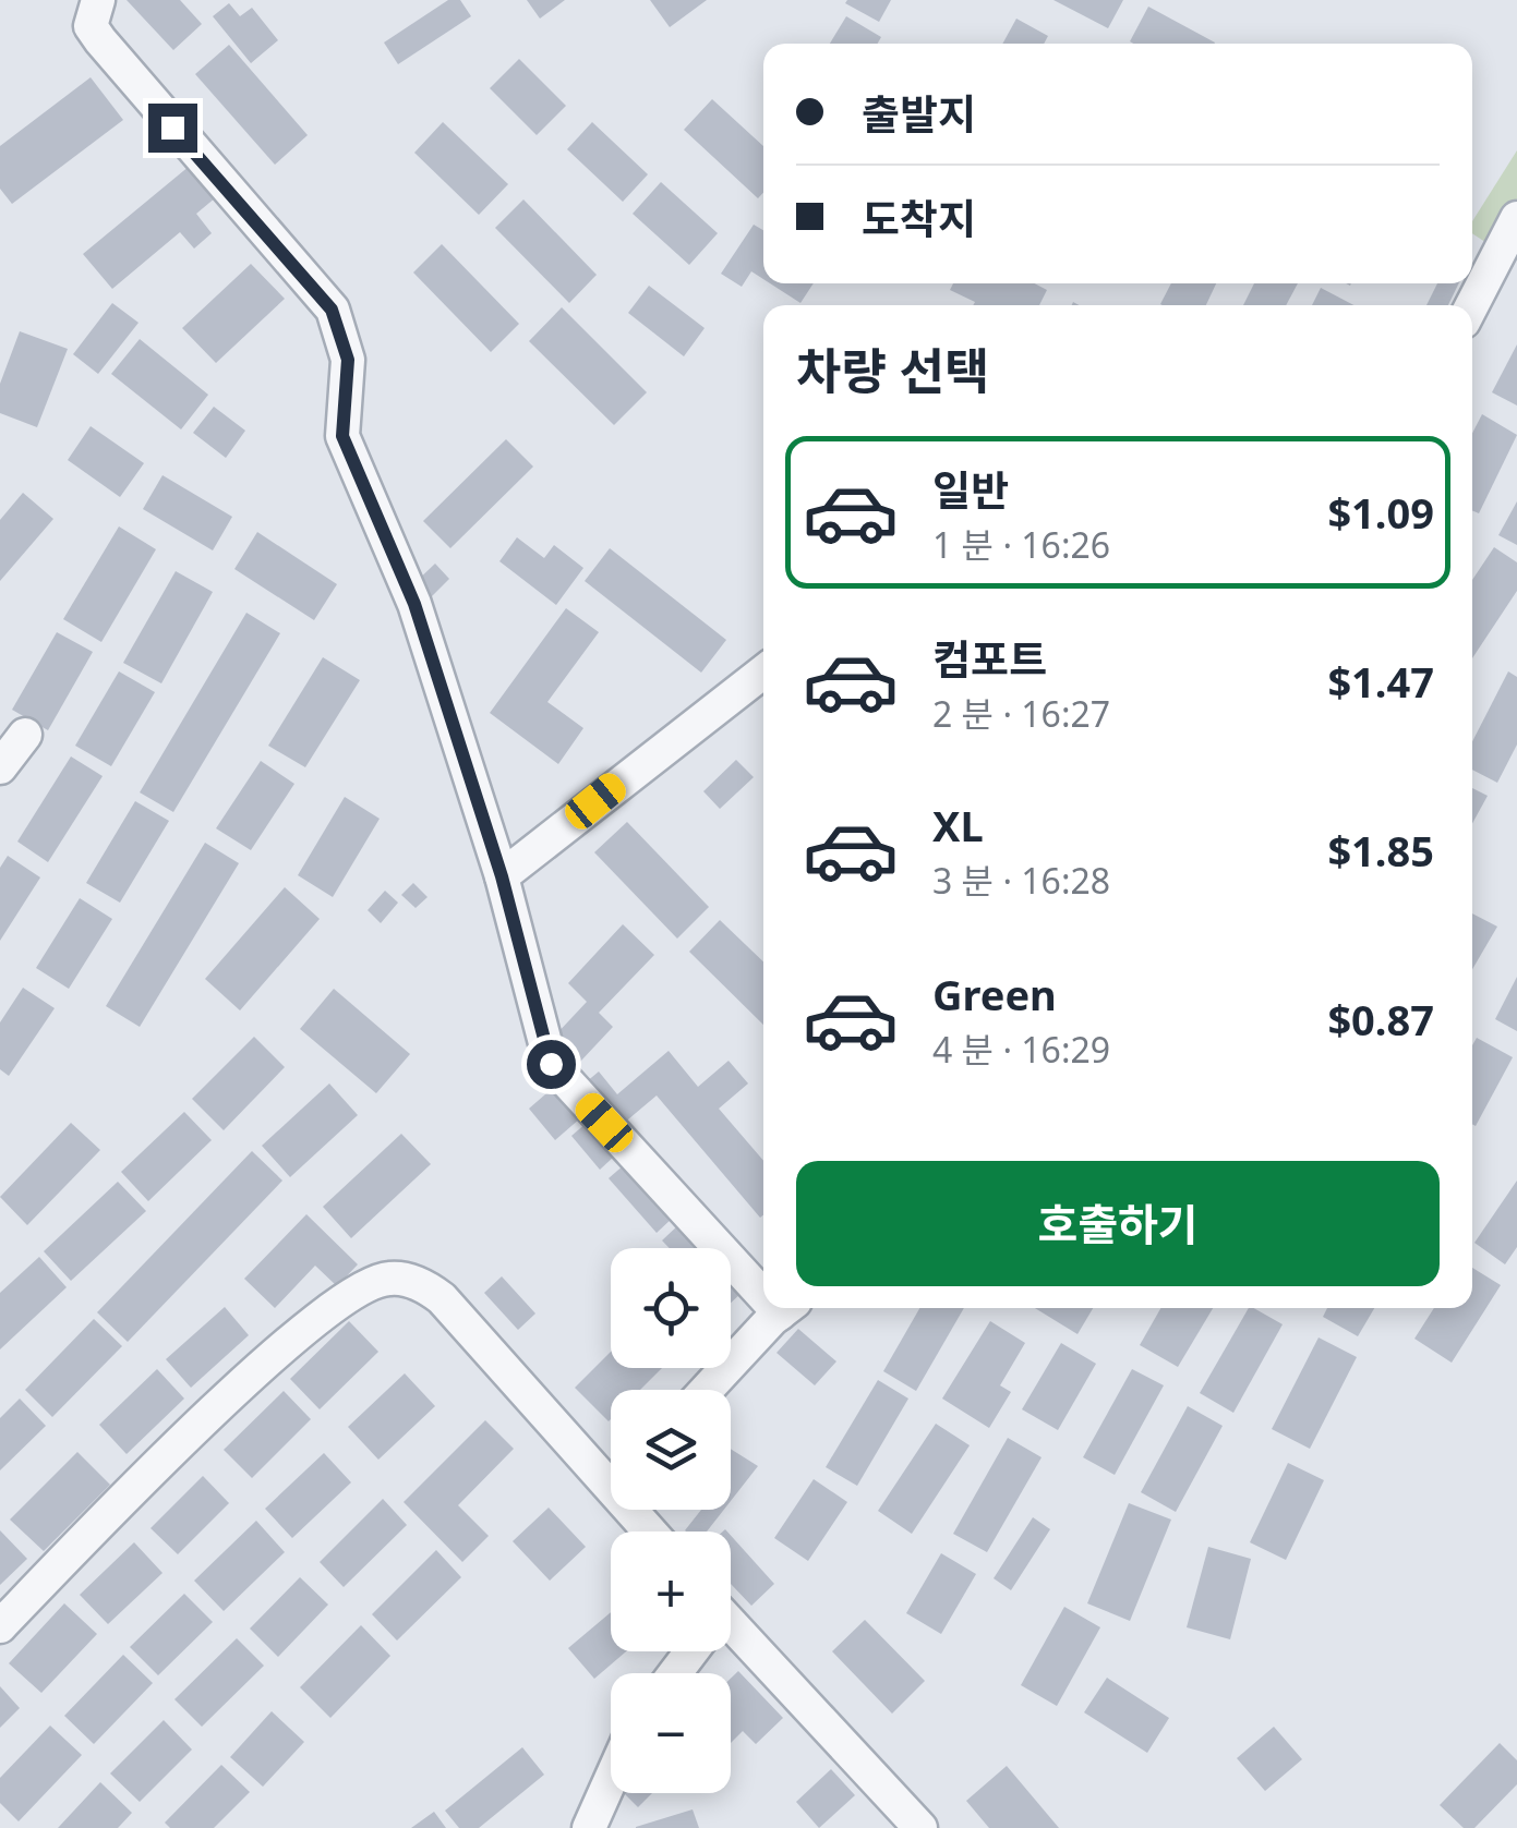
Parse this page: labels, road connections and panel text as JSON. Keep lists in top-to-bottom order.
{
  "page": {
    "banner": ["출발지", "도착지"],
    "heading": "차량 선택",
    "list": [
      {
        "name": "일반",
        "note": "1 분 · 16:26",
        "value": "$1.09"
      },
      {
        "name": "컴포트",
        "note": "2 분 · 16:27",
        "value": "$1.47"
      },
      {
        "name": "XL",
        "note": "3 분 · 16:28",
        "value": "$1.85"
      },
      {
        "name": "Green",
        "note": "4 분 · 16:29",
        "value": "$0.87"
      }
    ],
    "buttons": "호출하기",
    "map_buttons": ["+", "−"]
  }
}
